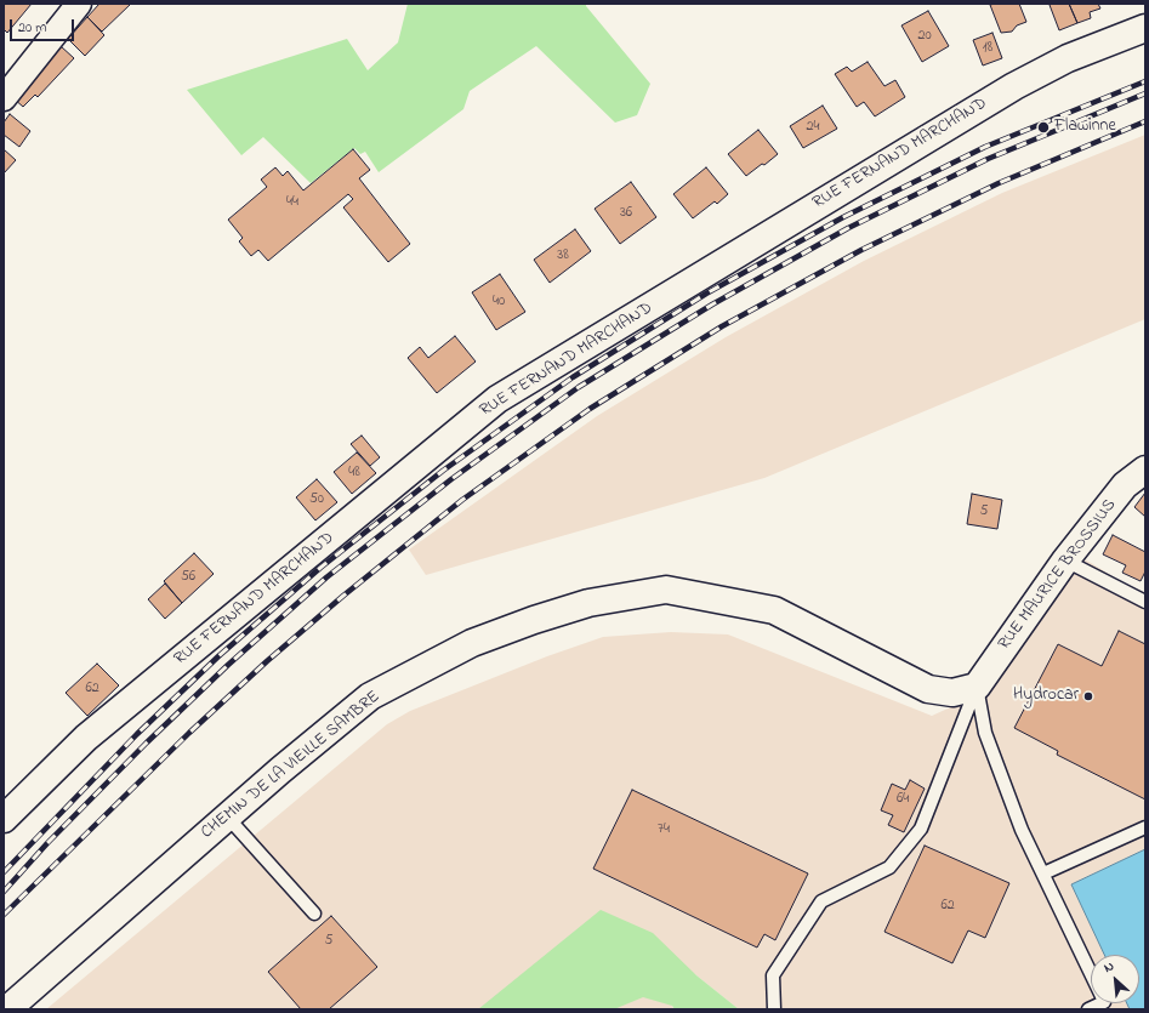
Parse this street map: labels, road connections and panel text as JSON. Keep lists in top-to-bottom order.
{
  "streets": {
    "street": ["RUE FERNAND MARCHAND", "RUE MAURICE BROSSIUS", "CHEMIN DE LA VIEILLE SAMBRE"]
  },
  "crossings": [
    ["RUE MAURICE BROSSIUS", "CHEMIN DE LA VIEILLE SAMBRE"]
  ],
  "places": ["Flawinne", "Hydrocar"],
  "house_numbers": [
    "20",
    "18",
    "24",
    "44",
    "36",
    "38",
    "40",
    "48",
    "50",
    "5",
    "56",
    "62",
    "64",
    "74",
    "62",
    "5"
  ],
  "scale_bar": "20 m",
  "north": "top left"
}
